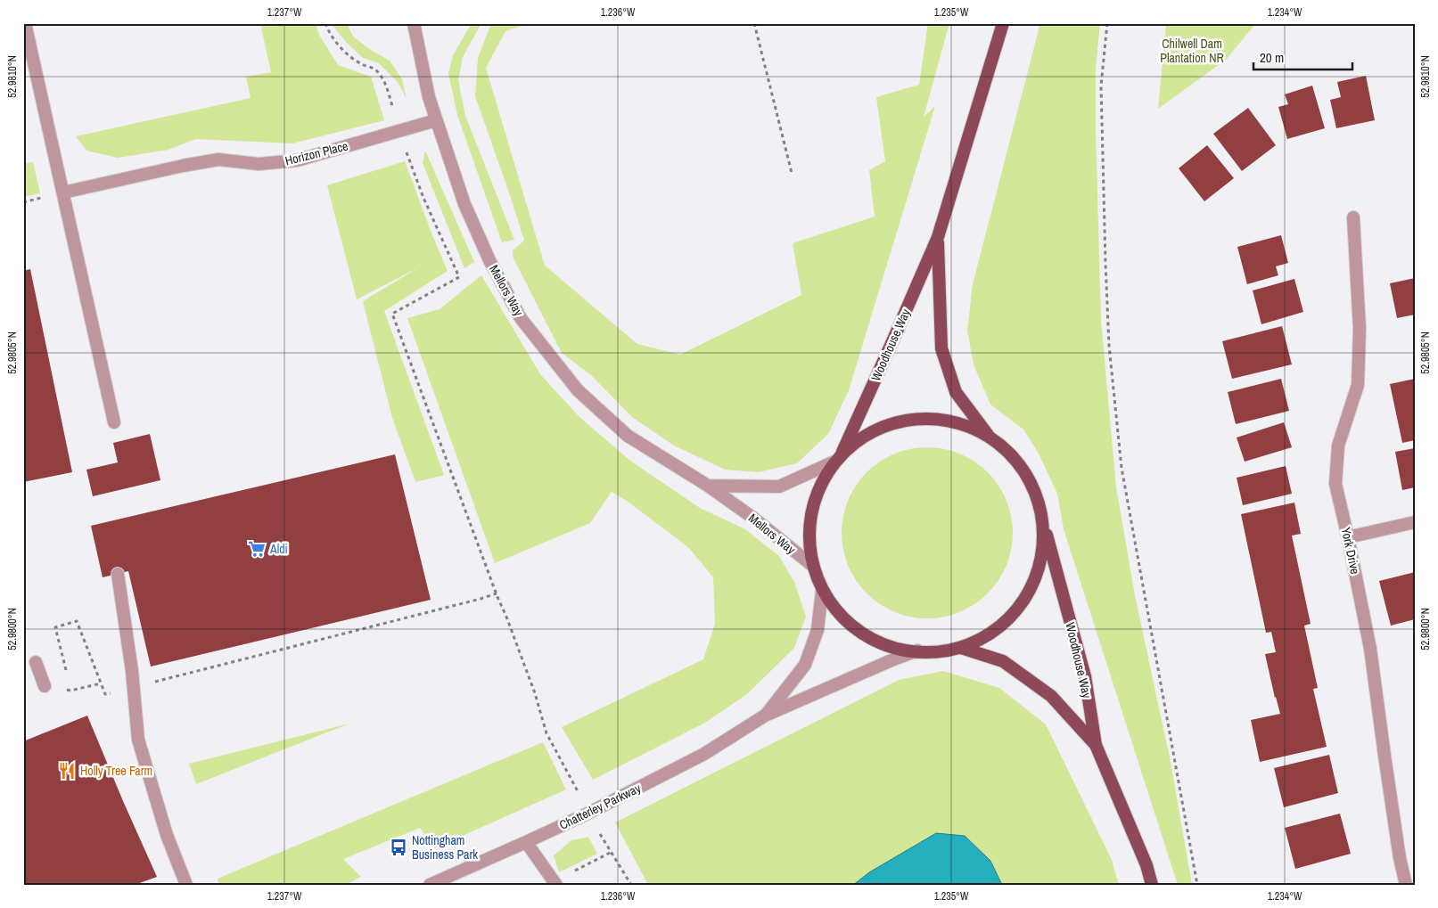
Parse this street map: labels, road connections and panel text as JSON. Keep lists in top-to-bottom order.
{
  "streets": {
    "main road": ["Woodhouse Way"],
    "street": [
      "Horizon Place",
      "Mellors Way",
      "York Drive",
      "Chatterley Parkway"
    ]
  },
  "crossings": [
    ["Horizon Place", "Mellors Way"],
    ["Mellors Way", "Woodhouse Way"]
  ],
  "parks": ["Chilwell Dam Plantation NR"],
  "places": {
    "supermarket": ["Aldi"],
    "restaurant": ["Holly Tree Farm"],
    "bus stop": ["Nottingham Business Park"]
  },
  "scale_bar": "20 m",
  "coordinates": [
    "1.237°W",
    "1.236°W",
    "1.235°W",
    "1.234°W",
    "52.9810°N",
    "52.9805°N",
    "52.9800°N"
  ]
}
